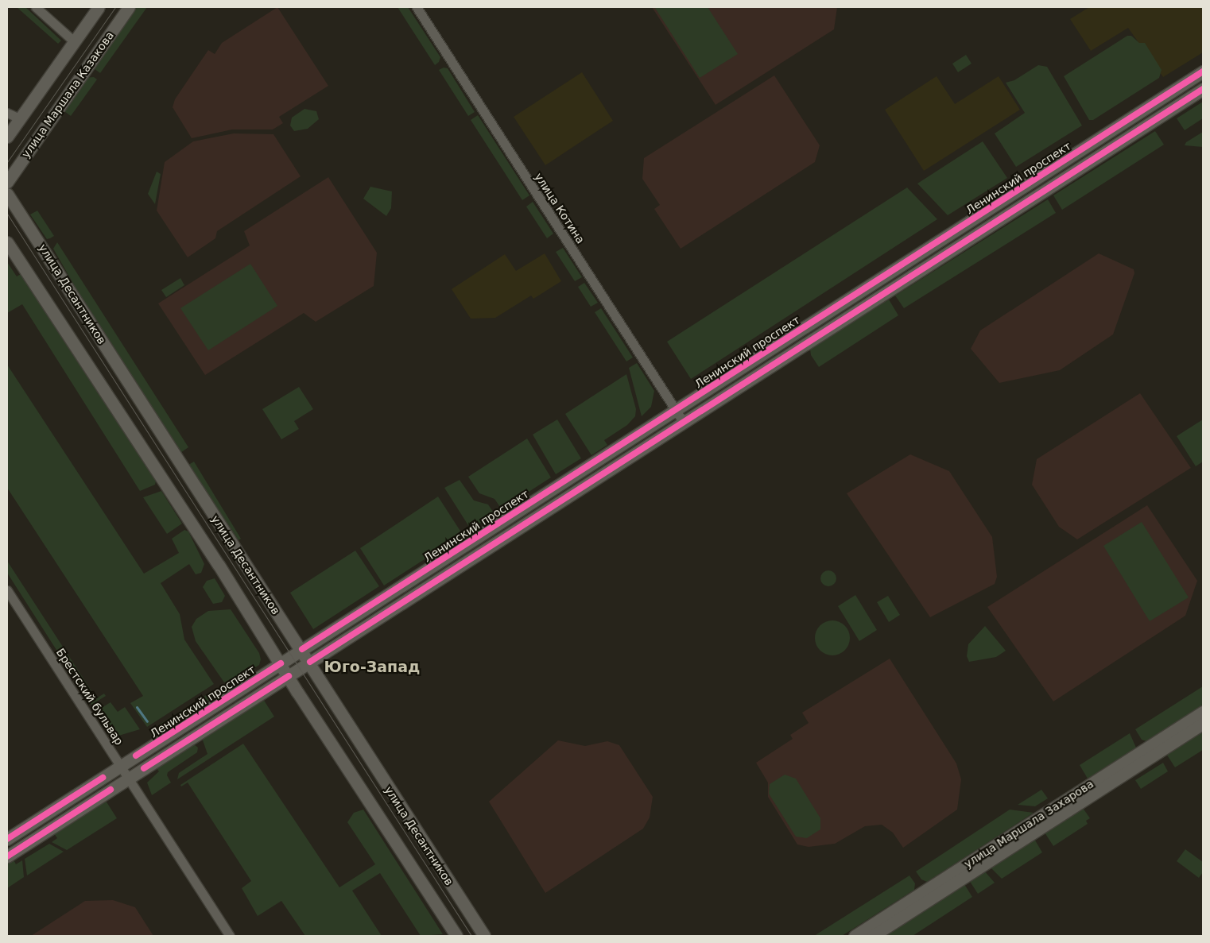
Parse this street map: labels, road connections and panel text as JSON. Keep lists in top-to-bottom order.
{
  "streets": {
    "main road": [
      "улица Маршала Казакова",
      "Ленинский проспект",
      "улица Десантников",
      "улица Маршала Захарова"
    ],
    "street": ["улица Котина", "Брестский бульвар"]
  },
  "crossings": [
    ["Ленинский проспект", "улица Котина"],
    ["Ленинский проспект", "улица Десантников"],
    ["Ленинский проспект", "Брестский бульвар"]
  ],
  "districts": ["Юго-Запад"]
}
